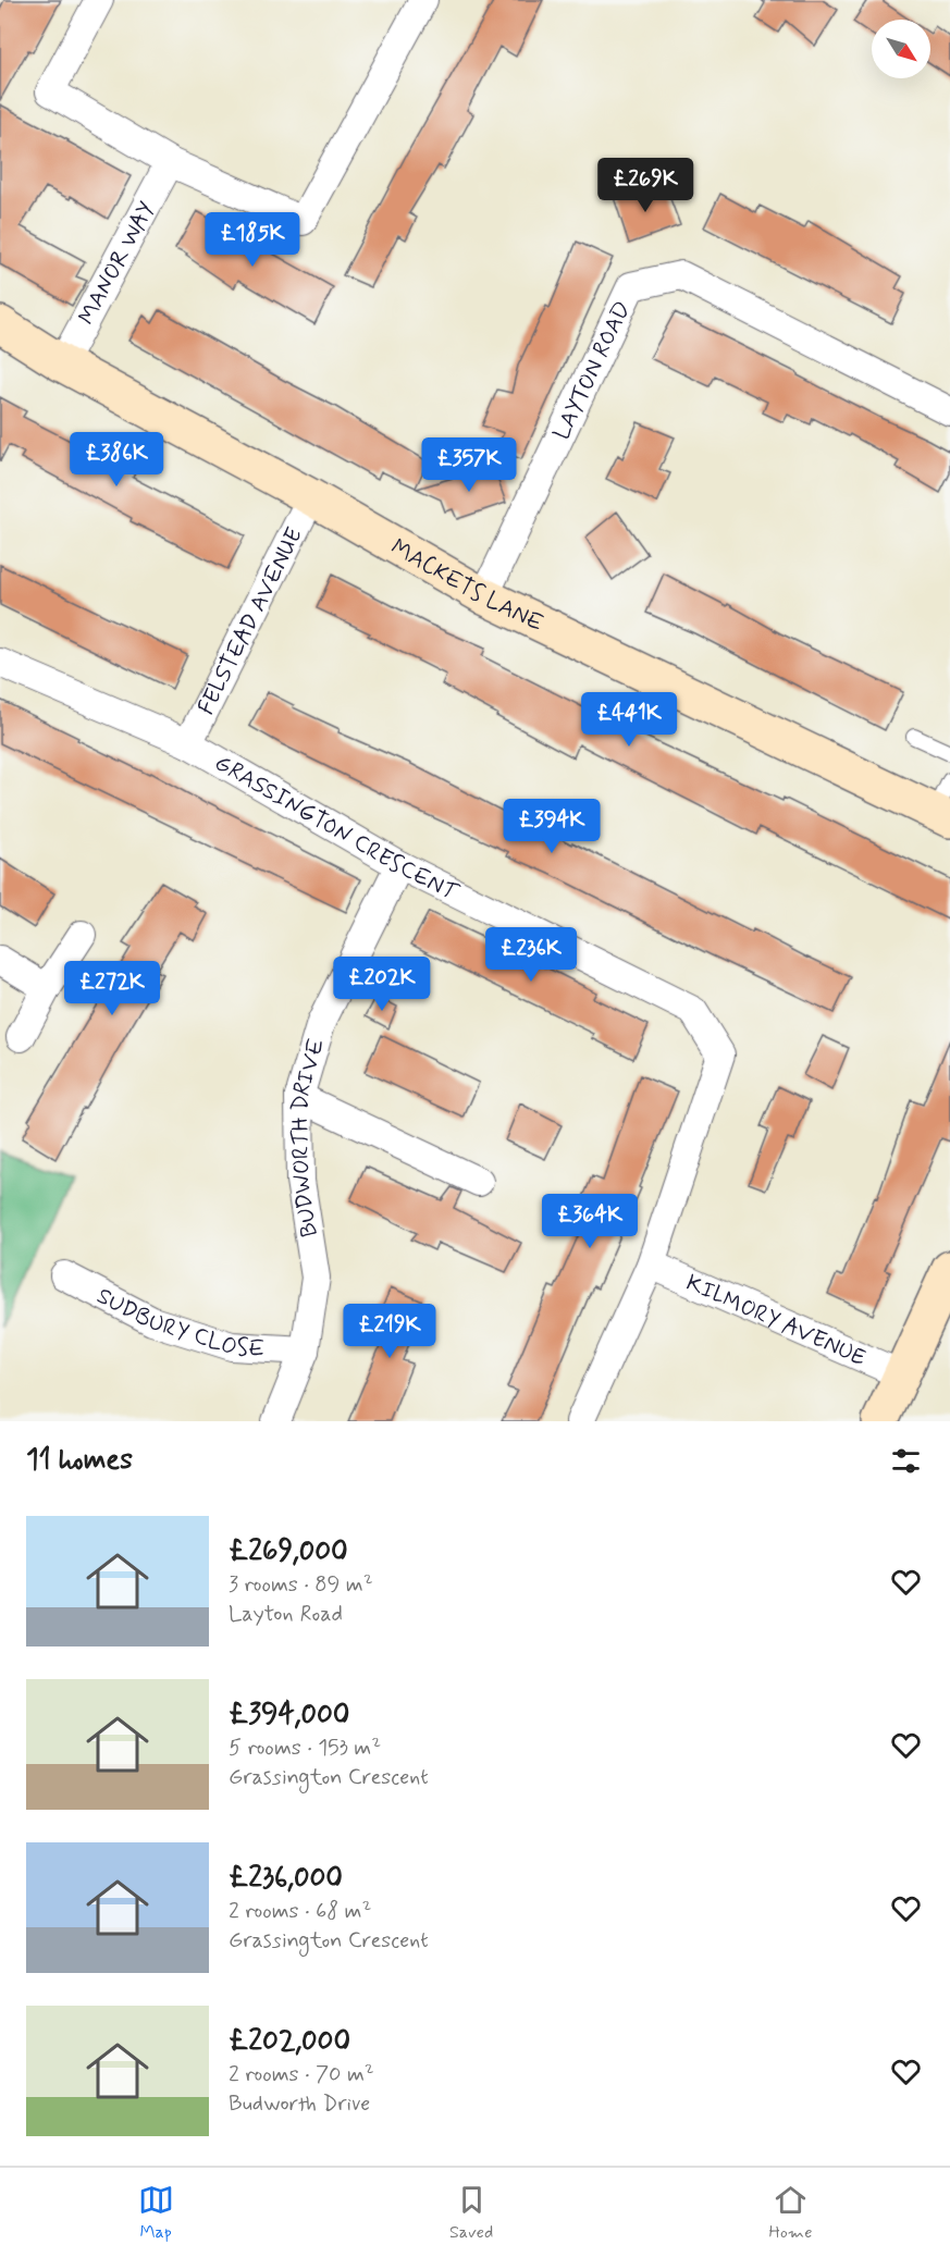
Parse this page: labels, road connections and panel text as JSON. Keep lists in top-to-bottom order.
{
  "streets": {
    "street": [
      "MANOR WAY",
      "LAYTON ROAD",
      "MACKETS LANE",
      "FELSTEAD AVENUE",
      "GRASSINGTON CRESCENT",
      "BUDWORTH DRIVE",
      "SUDBURY CLOSE",
      "KILMORY AVENUE"
    ]
  },
  "crossings": [
    ["MANOR WAY", "MACKETS LANE"],
    ["LAYTON ROAD", "MACKETS LANE"],
    ["MACKETS LANE", "FELSTEAD AVENUE"],
    ["FELSTEAD AVENUE", "GRASSINGTON CRESCENT"],
    ["GRASSINGTON CRESCENT", "BUDWORTH DRIVE"],
    ["GRASSINGTON CRESCENT", "KILMORY AVENUE"],
    ["BUDWORTH DRIVE", "SUDBURY CLOSE"]
  ],
  "north": "bottom right",
  "page": {
    "price": [
      "£269K",
      "£185K",
      "£386K",
      "£357K",
      "£441K",
      "£394K",
      "£236K",
      "£202K",
      "£272K",
      "£364K",
      "£219K"
    ],
    "heading": "11 homes",
    "list": [
      {
        "name": "£269,000",
        "note": "3 rooms · 89 m² · Layton Road"
      },
      {
        "name": "£394,000",
        "note": "5 rooms · 153 m² · Grassington Crescent"
      },
      {
        "name": "£236,000",
        "note": "2 rooms · 68 m² · Grassington Crescent"
      },
      {
        "name": "£202,000",
        "note": "2 rooms · 70 m² · Budworth Drive"
      }
    ],
    "tabs": ["Map", "Saved", "Home"]
  }
}
